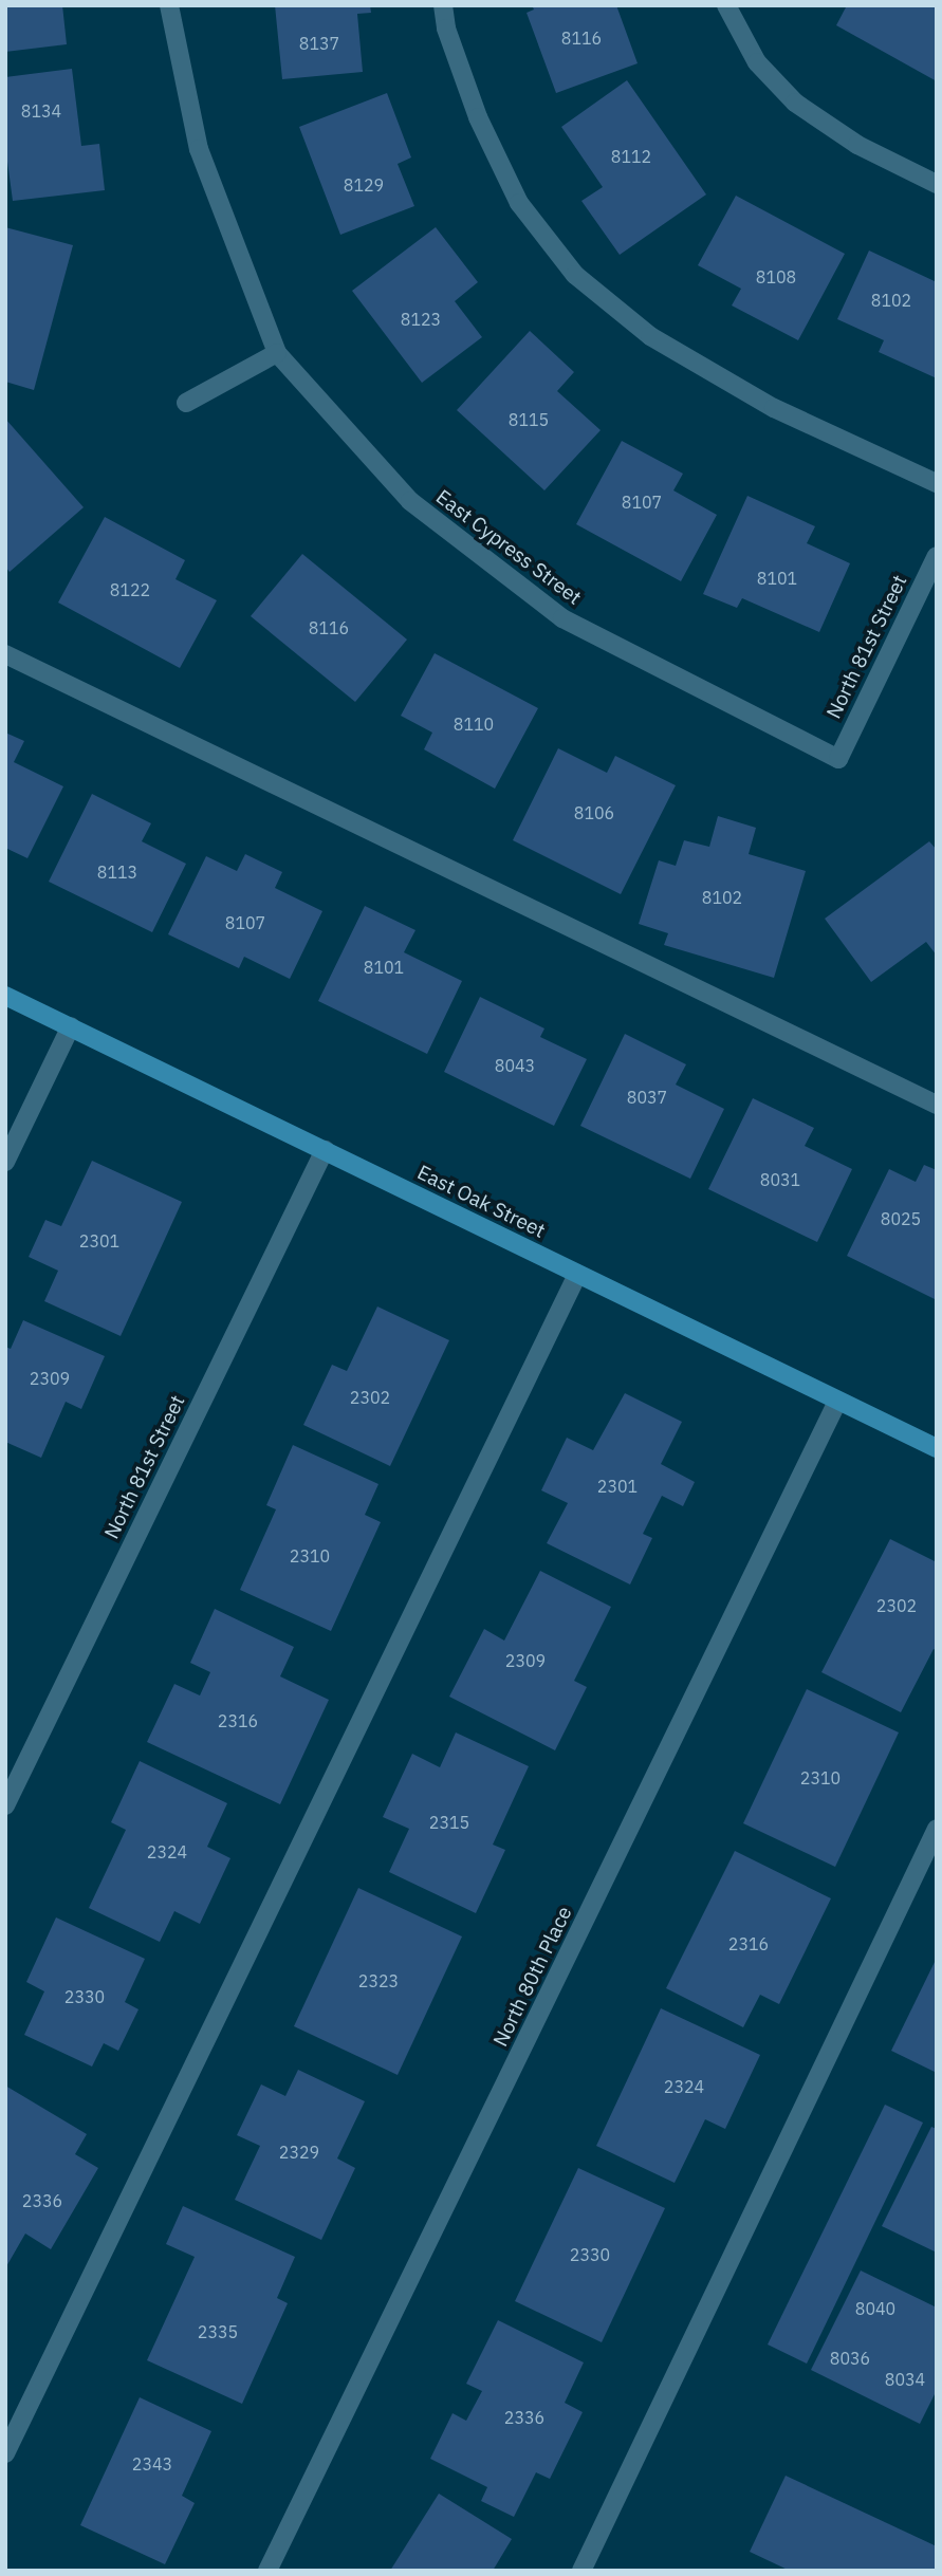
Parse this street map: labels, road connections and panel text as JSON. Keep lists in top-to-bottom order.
{
  "streets": {
    "street": [
      "East Cypress Street",
      "North 81st Street",
      "East Oak Street",
      "North 80th Place"
    ]
  },
  "crossings": [
    ["East Cypress Street", "North 81st Street"],
    ["North 81st Street", "East Oak Street"],
    ["East Oak Street", "North 80th Place"]
  ],
  "house_numbers": [
    "8116",
    "8137",
    "8134",
    "8112",
    "8129",
    "8108",
    "8102",
    "8123",
    "8115",
    "8107",
    "8101",
    "8122",
    "8116",
    "8110",
    "8106",
    "8113",
    "8102",
    "8107",
    "8101",
    "8043",
    "8037",
    "8031",
    "8025",
    "2301",
    "2309",
    "2302",
    "2301",
    "2310",
    "2302",
    "2309",
    "2316",
    "2310",
    "2315",
    "2324",
    "2316",
    "2323",
    "2330",
    "2324",
    "2329",
    "2336",
    "2330",
    "8040",
    "2335",
    "8036",
    "8034",
    "2336",
    "2343"
  ]
}
